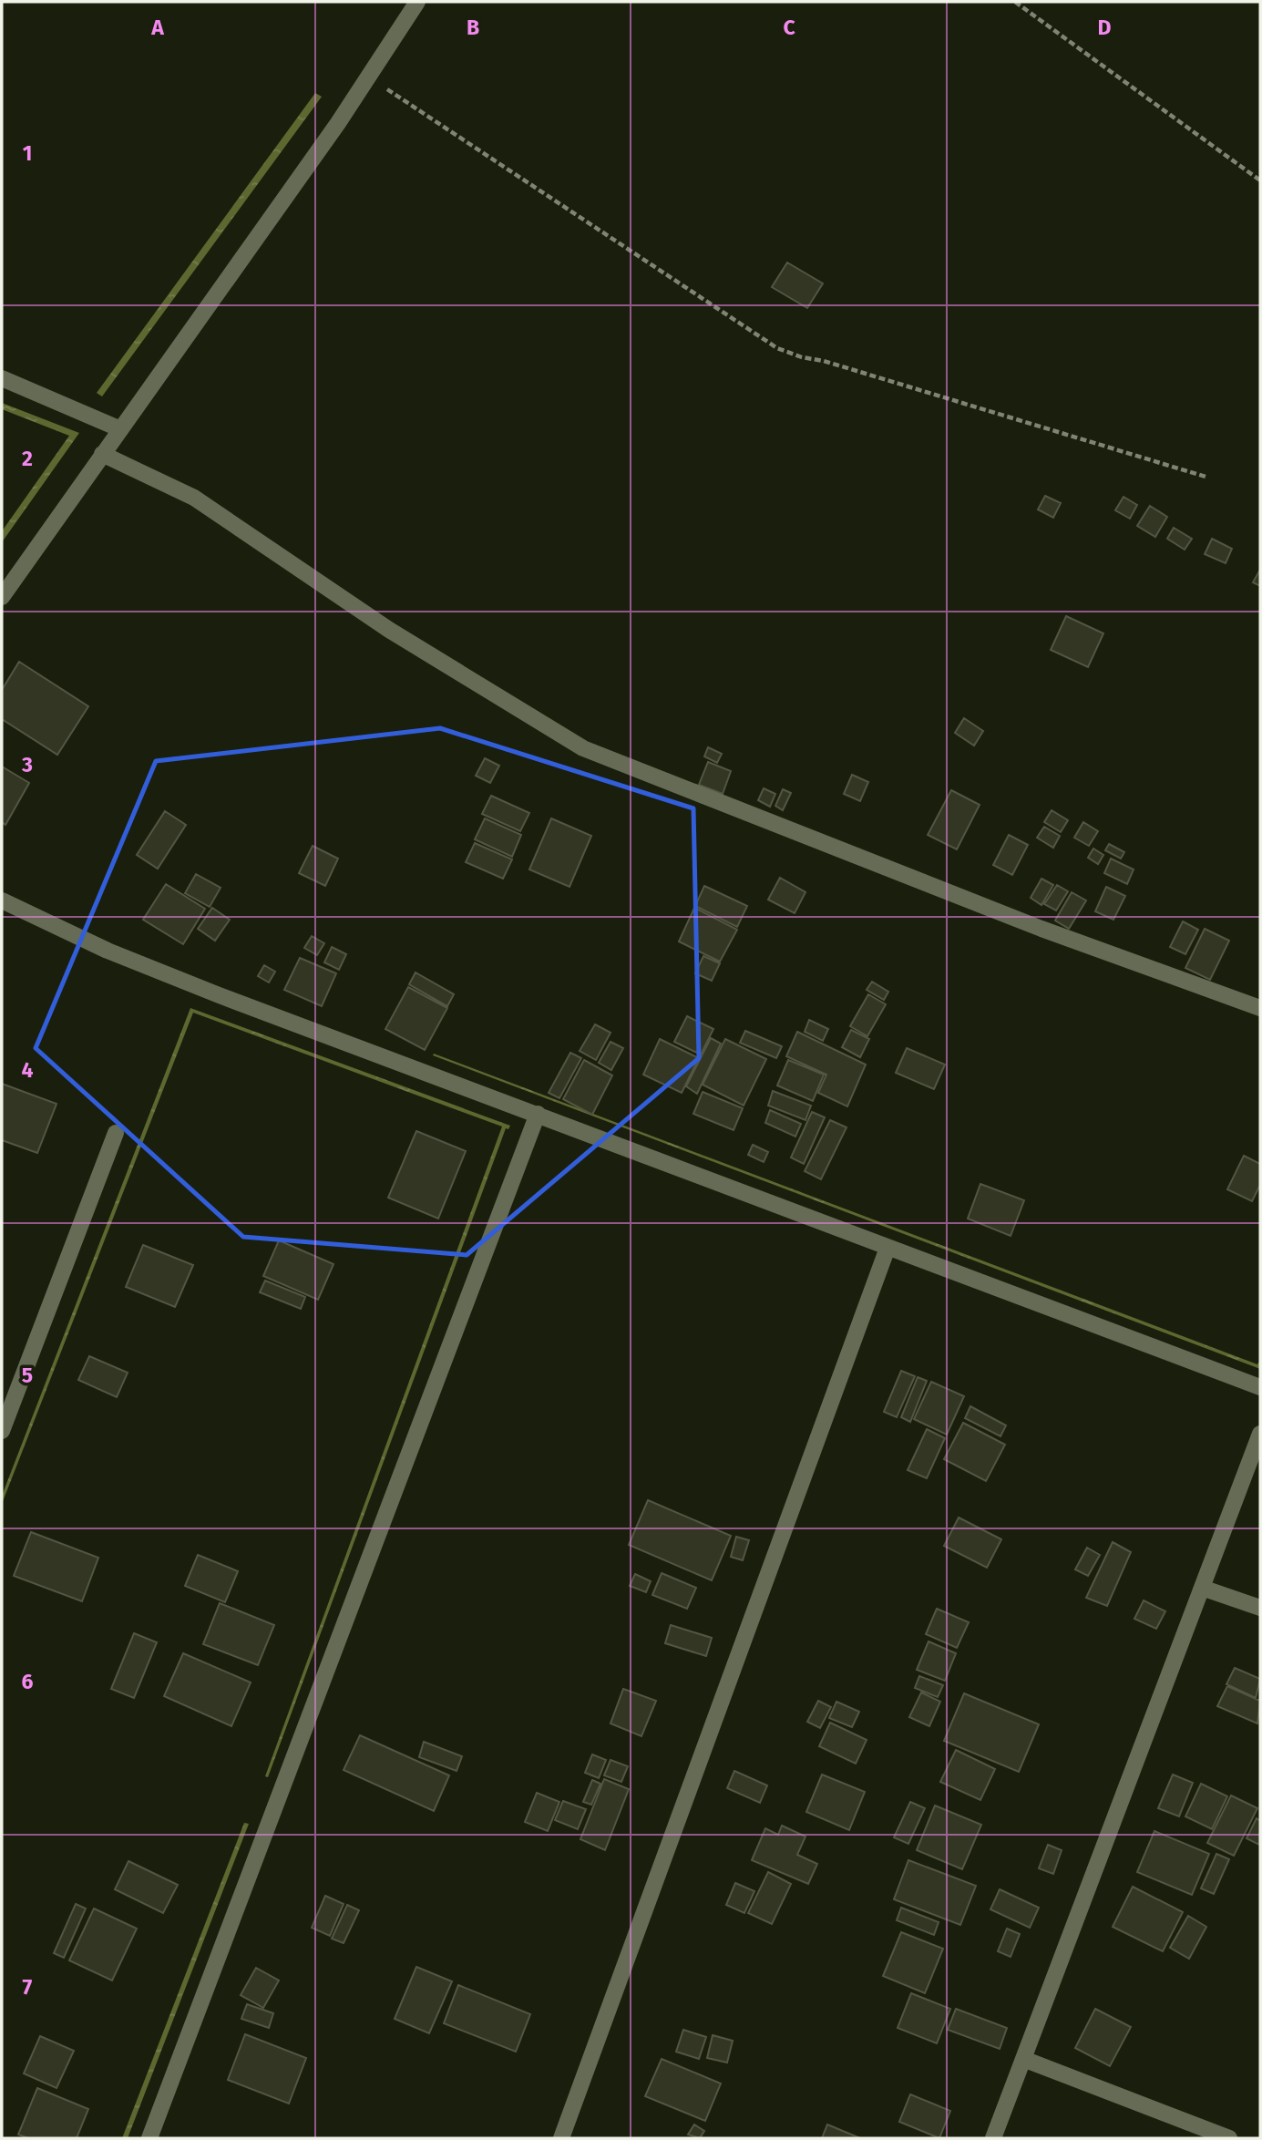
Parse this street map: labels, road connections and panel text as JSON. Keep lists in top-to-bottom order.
{
  "grid": {
    "columns": [
      "A",
      "B",
      "C",
      "D"
    ],
    "rows": [
      "1",
      "2",
      "3",
      "4",
      "5",
      "6",
      "7"
    ]
  }
}
